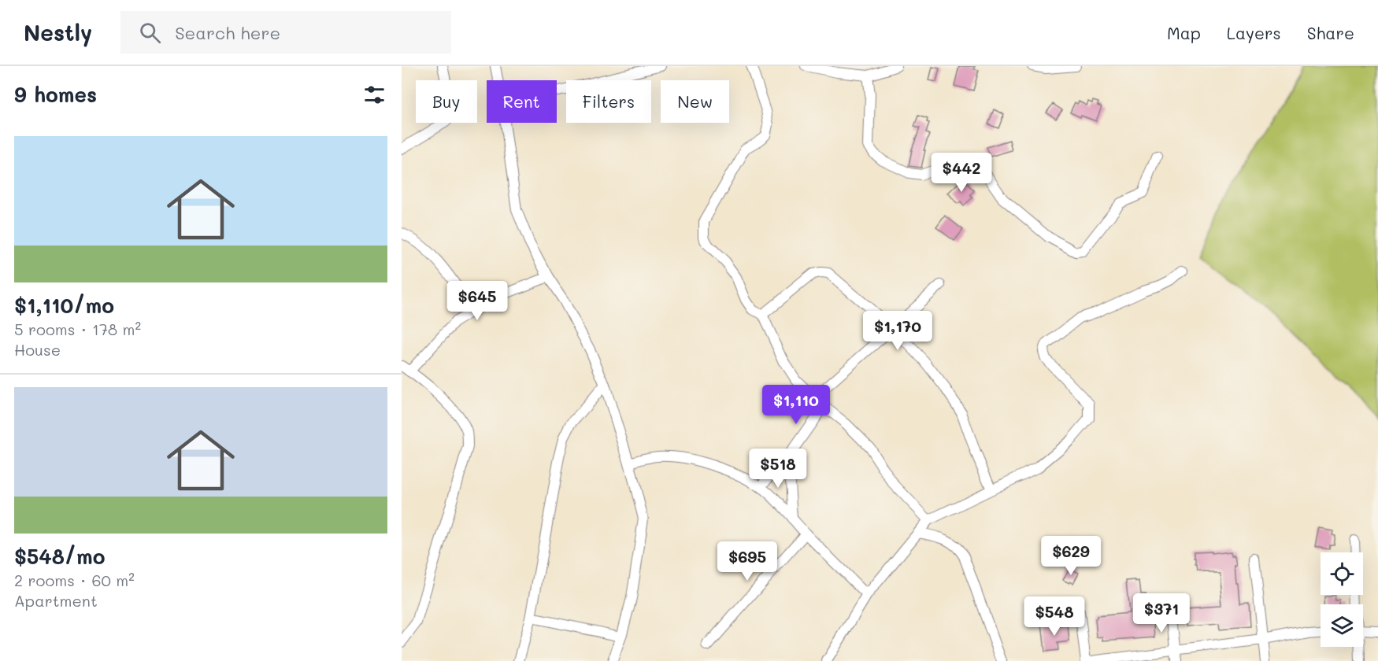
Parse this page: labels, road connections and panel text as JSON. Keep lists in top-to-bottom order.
{
  "page": {
    "header": "Nestly",
    "search": "Search here",
    "nav": ["Map", "Layers", "Share"],
    "heading": "9 homes",
    "chip": [
      "Buy",
      "Rent",
      "Filters",
      "New"
    ],
    "list": [
      {
        "name": "$1,110/mo",
        "note": "5 rooms · 178 m² · House"
      },
      {
        "name": "$548/mo",
        "note": "2 rooms · 60 m² · Apartment"
      }
    ],
    "price": [
      "$442",
      "$645",
      "$1,170",
      "$1,110",
      "$518",
      "$629",
      "$695",
      "$371",
      "$548"
    ]
  }
}
